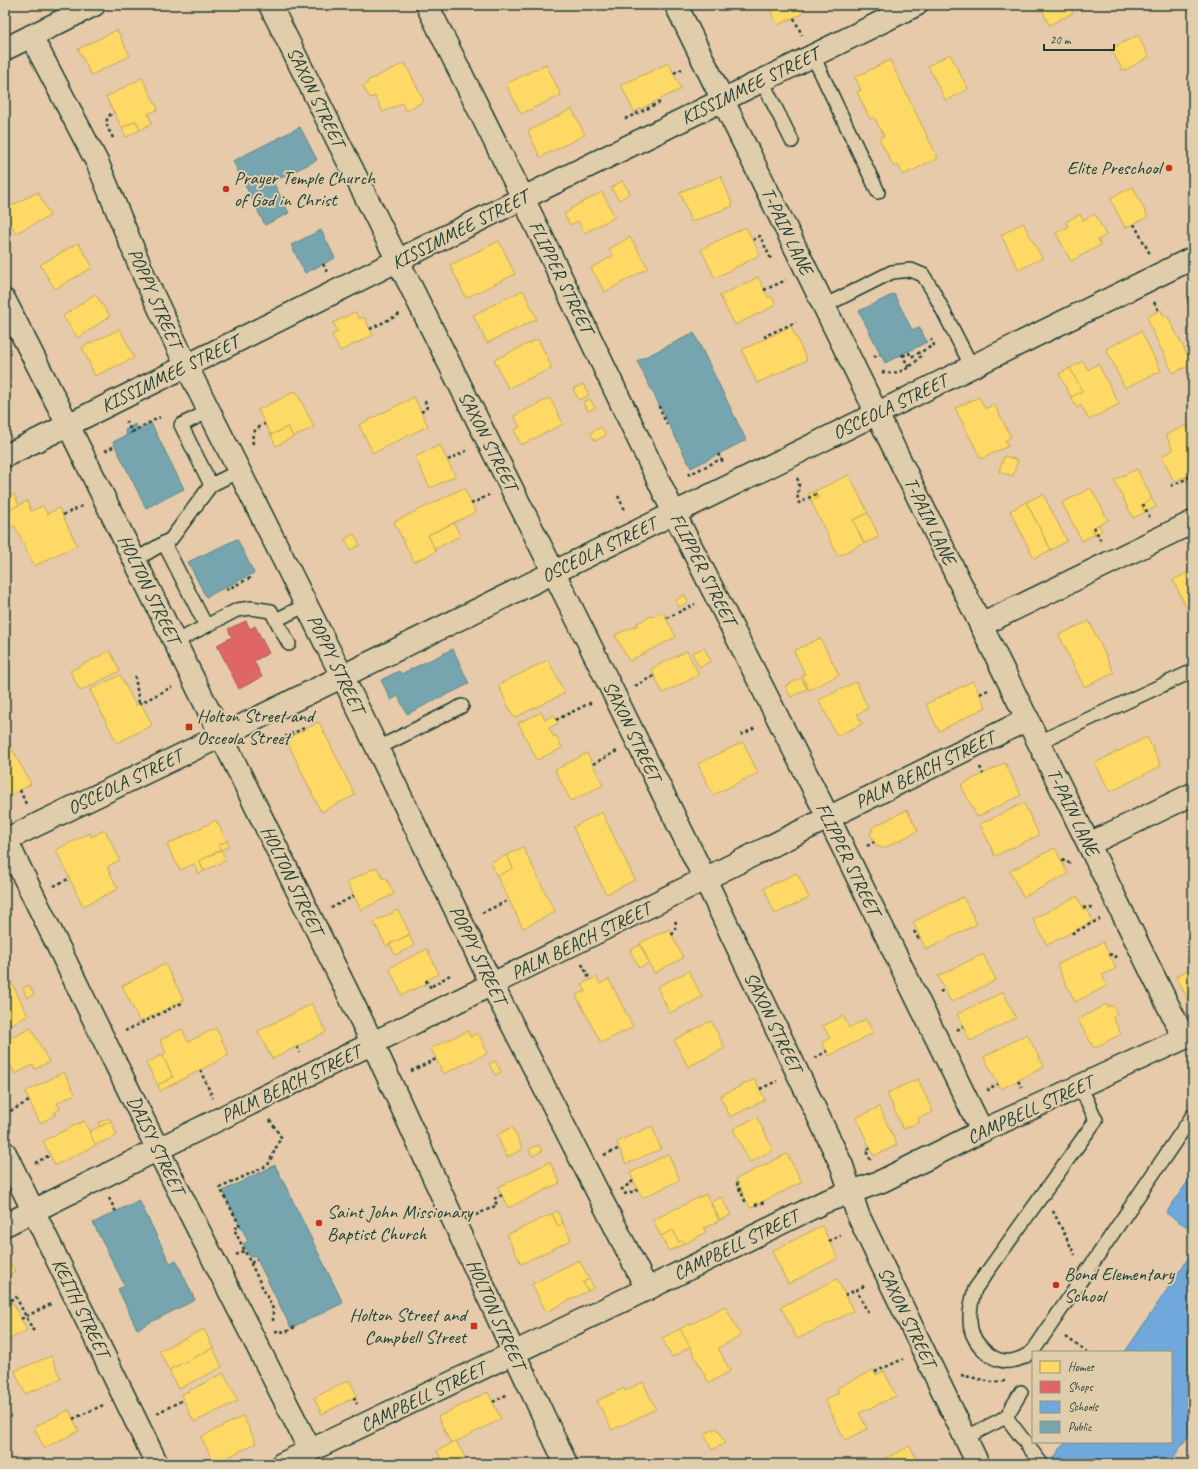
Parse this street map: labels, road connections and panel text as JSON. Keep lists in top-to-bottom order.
{
  "streets": {
    "street": [
      "KISSIMMEE STREET",
      "SAXON STREET",
      "T-PAIN LANE",
      "FLIPPER STREET",
      "POPPY STREET",
      "OSCEOLA STREET",
      "HOLTON STREET",
      "PALM BEACH STREET",
      "CAMPBELL STREET",
      "DAISY STREET",
      "KEITH STREET"
    ]
  },
  "crossings": [
    ["KISSIMMEE STREET", "SAXON STREET"],
    ["KISSIMMEE STREET", "T-PAIN LANE"],
    ["KISSIMMEE STREET", "FLIPPER STREET"],
    ["KISSIMMEE STREET", "POPPY STREET"],
    ["KISSIMMEE STREET", "HOLTON STREET"],
    ["SAXON STREET", "OSCEOLA STREET"],
    ["SAXON STREET", "PALM BEACH STREET"],
    ["SAXON STREET", "CAMPBELL STREET"],
    ["T-PAIN LANE", "OSCEOLA STREET"],
    ["T-PAIN LANE", "PALM BEACH STREET"],
    ["T-PAIN LANE", "CAMPBELL STREET"],
    ["FLIPPER STREET", "OSCEOLA STREET"],
    ["FLIPPER STREET", "PALM BEACH STREET"],
    ["FLIPPER STREET", "CAMPBELL STREET"],
    ["POPPY STREET", "OSCEOLA STREET"],
    ["POPPY STREET", "PALM BEACH STREET"],
    ["POPPY STREET", "CAMPBELL STREET"],
    ["OSCEOLA STREET", "HOLTON STREET"],
    ["OSCEOLA STREET", "DAISY STREET"],
    ["HOLTON STREET", "PALM BEACH STREET"],
    ["HOLTON STREET", "CAMPBELL STREET"],
    ["PALM BEACH STREET", "DAISY STREET"],
    ["PALM BEACH STREET", "KEITH STREET"],
    ["CAMPBELL STREET", "DAISY STREET"]
  ],
  "places": {
    "other": [
      "Elite Preschool",
      "Prayer Temple Church of God in Christ",
      "Saint John Missionary Baptist Church",
      "Bond Elementary School"
    ],
    "transit": ["Holton Street and Osceola Street", "Holton Street and Campbell Street"]
  },
  "legend": [
    "Homes",
    "Shops",
    "Schools",
    "Public"
  ],
  "scale_bar": "20 m"
}
